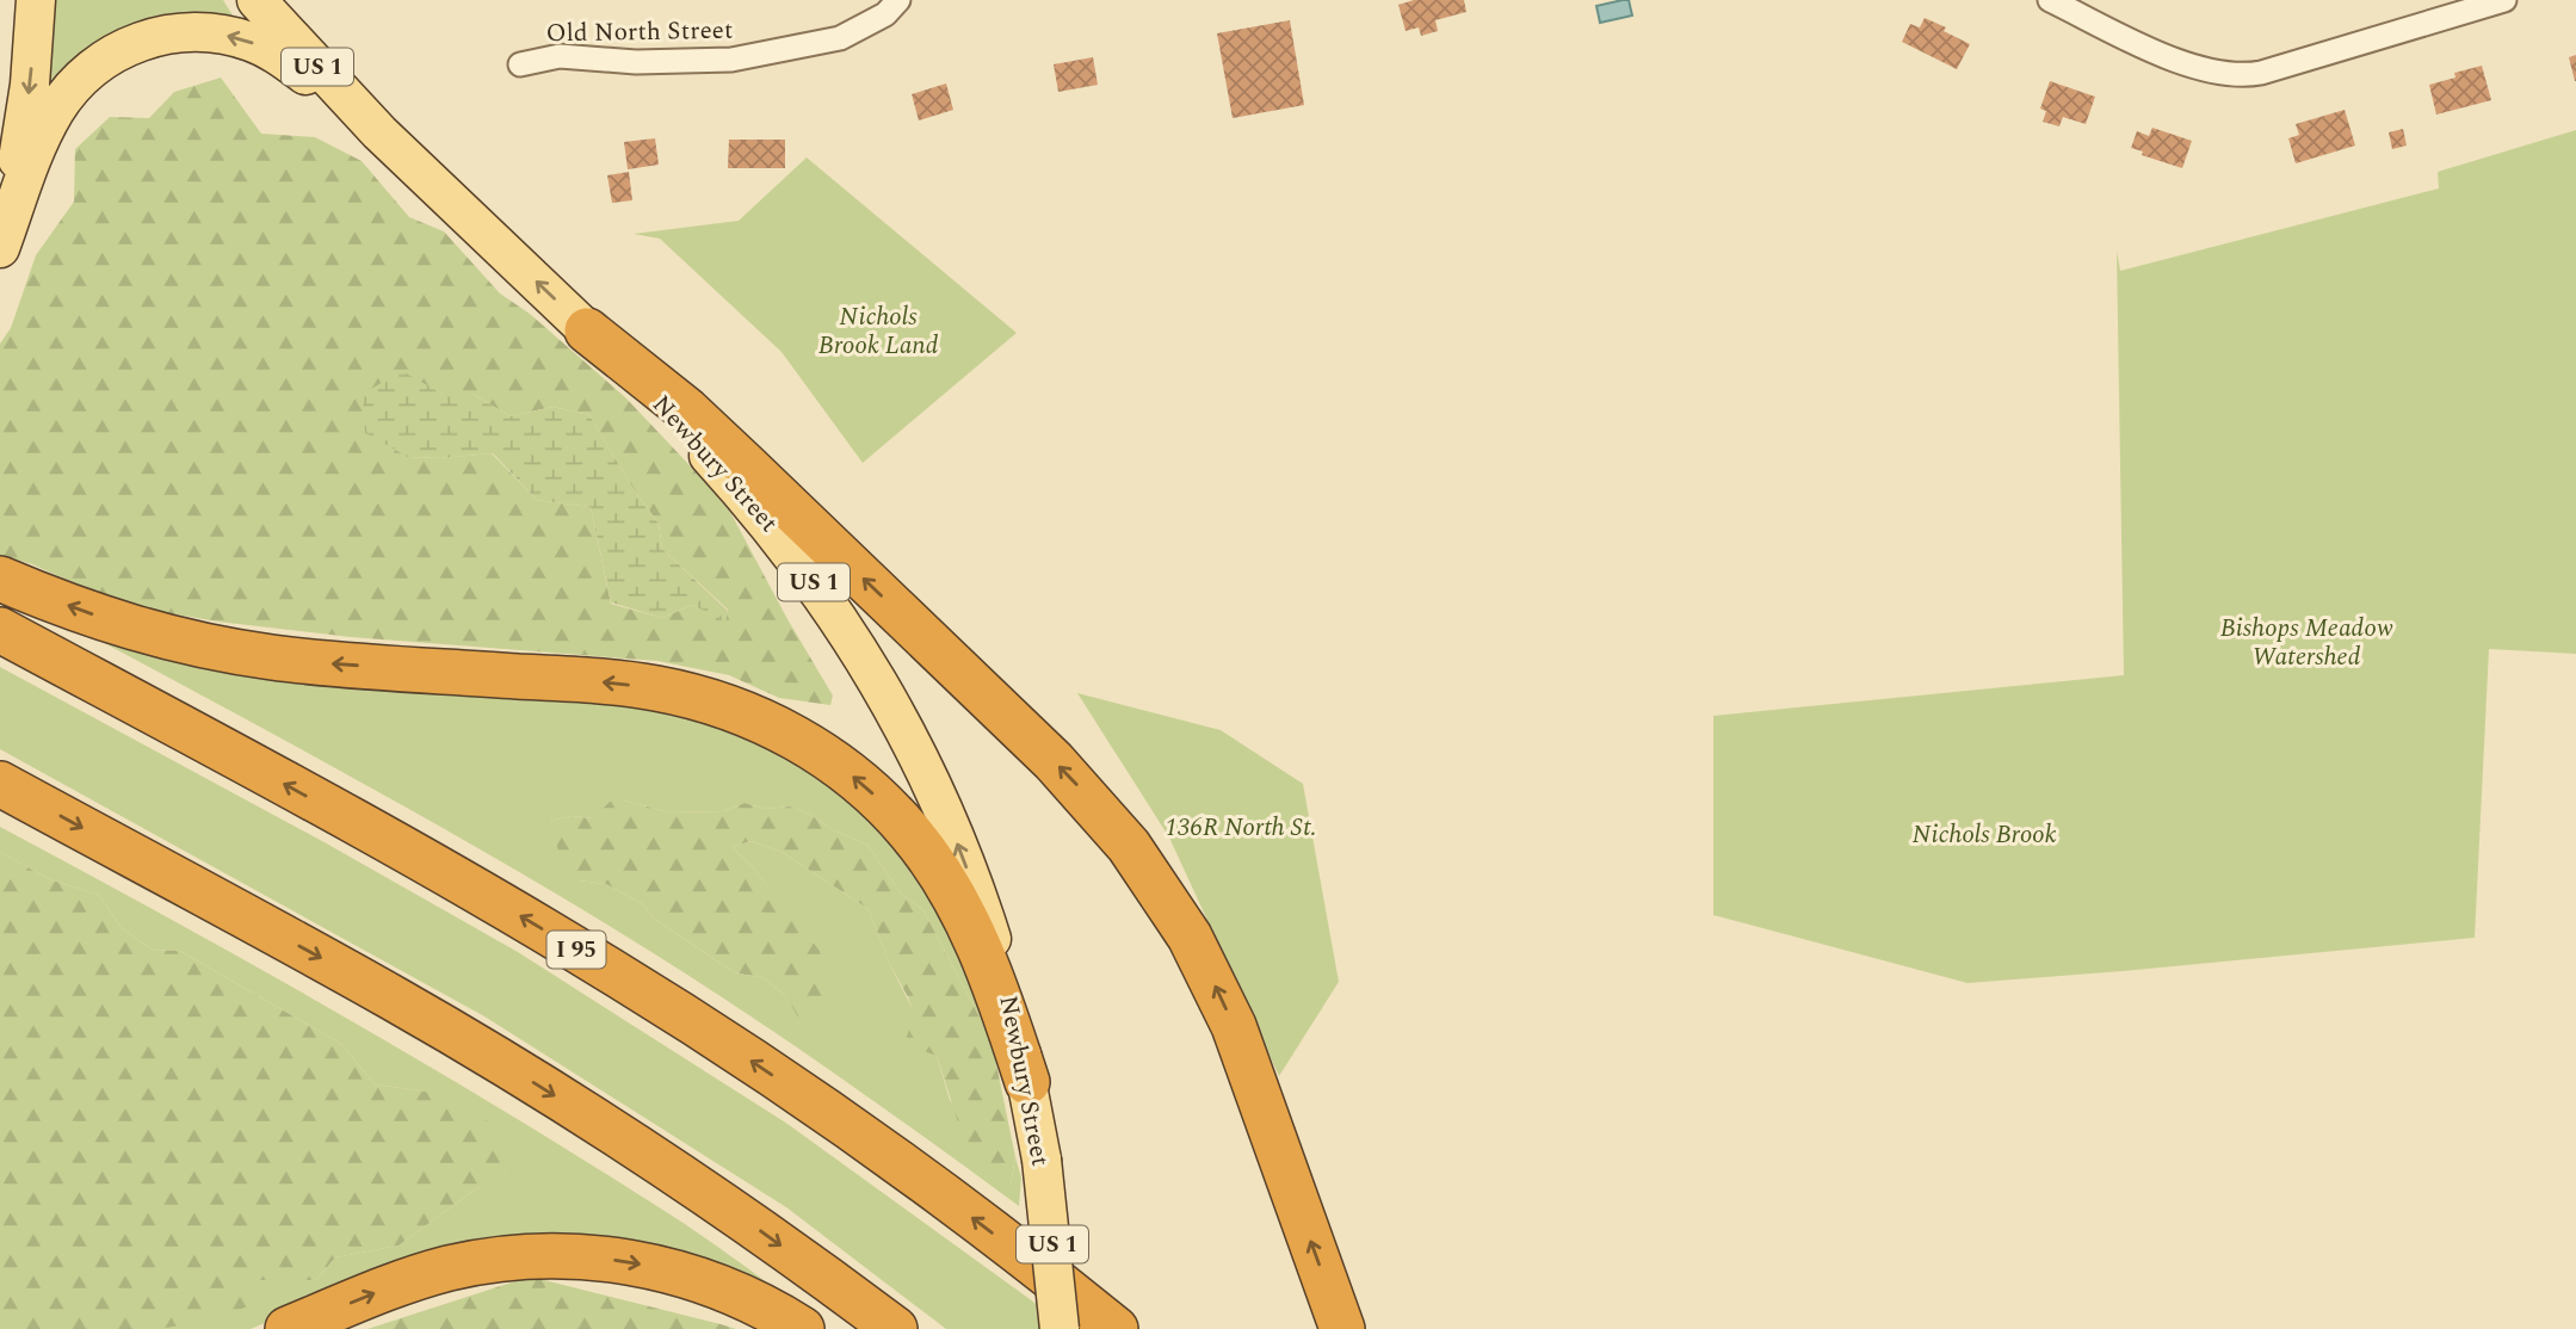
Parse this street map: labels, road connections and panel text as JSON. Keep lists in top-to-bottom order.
{
  "streets": {
    "highway": ["I 95"],
    "main road": ["US 1", "Newbury Street"],
    "street": ["Old North Street"]
  },
  "one_way": ["Newbury Street"],
  "parks": [
    "Nichols Brook Land",
    "Bishops Meadow Watershed",
    "136R North St.",
    "Nichols Brook"
  ]
}
